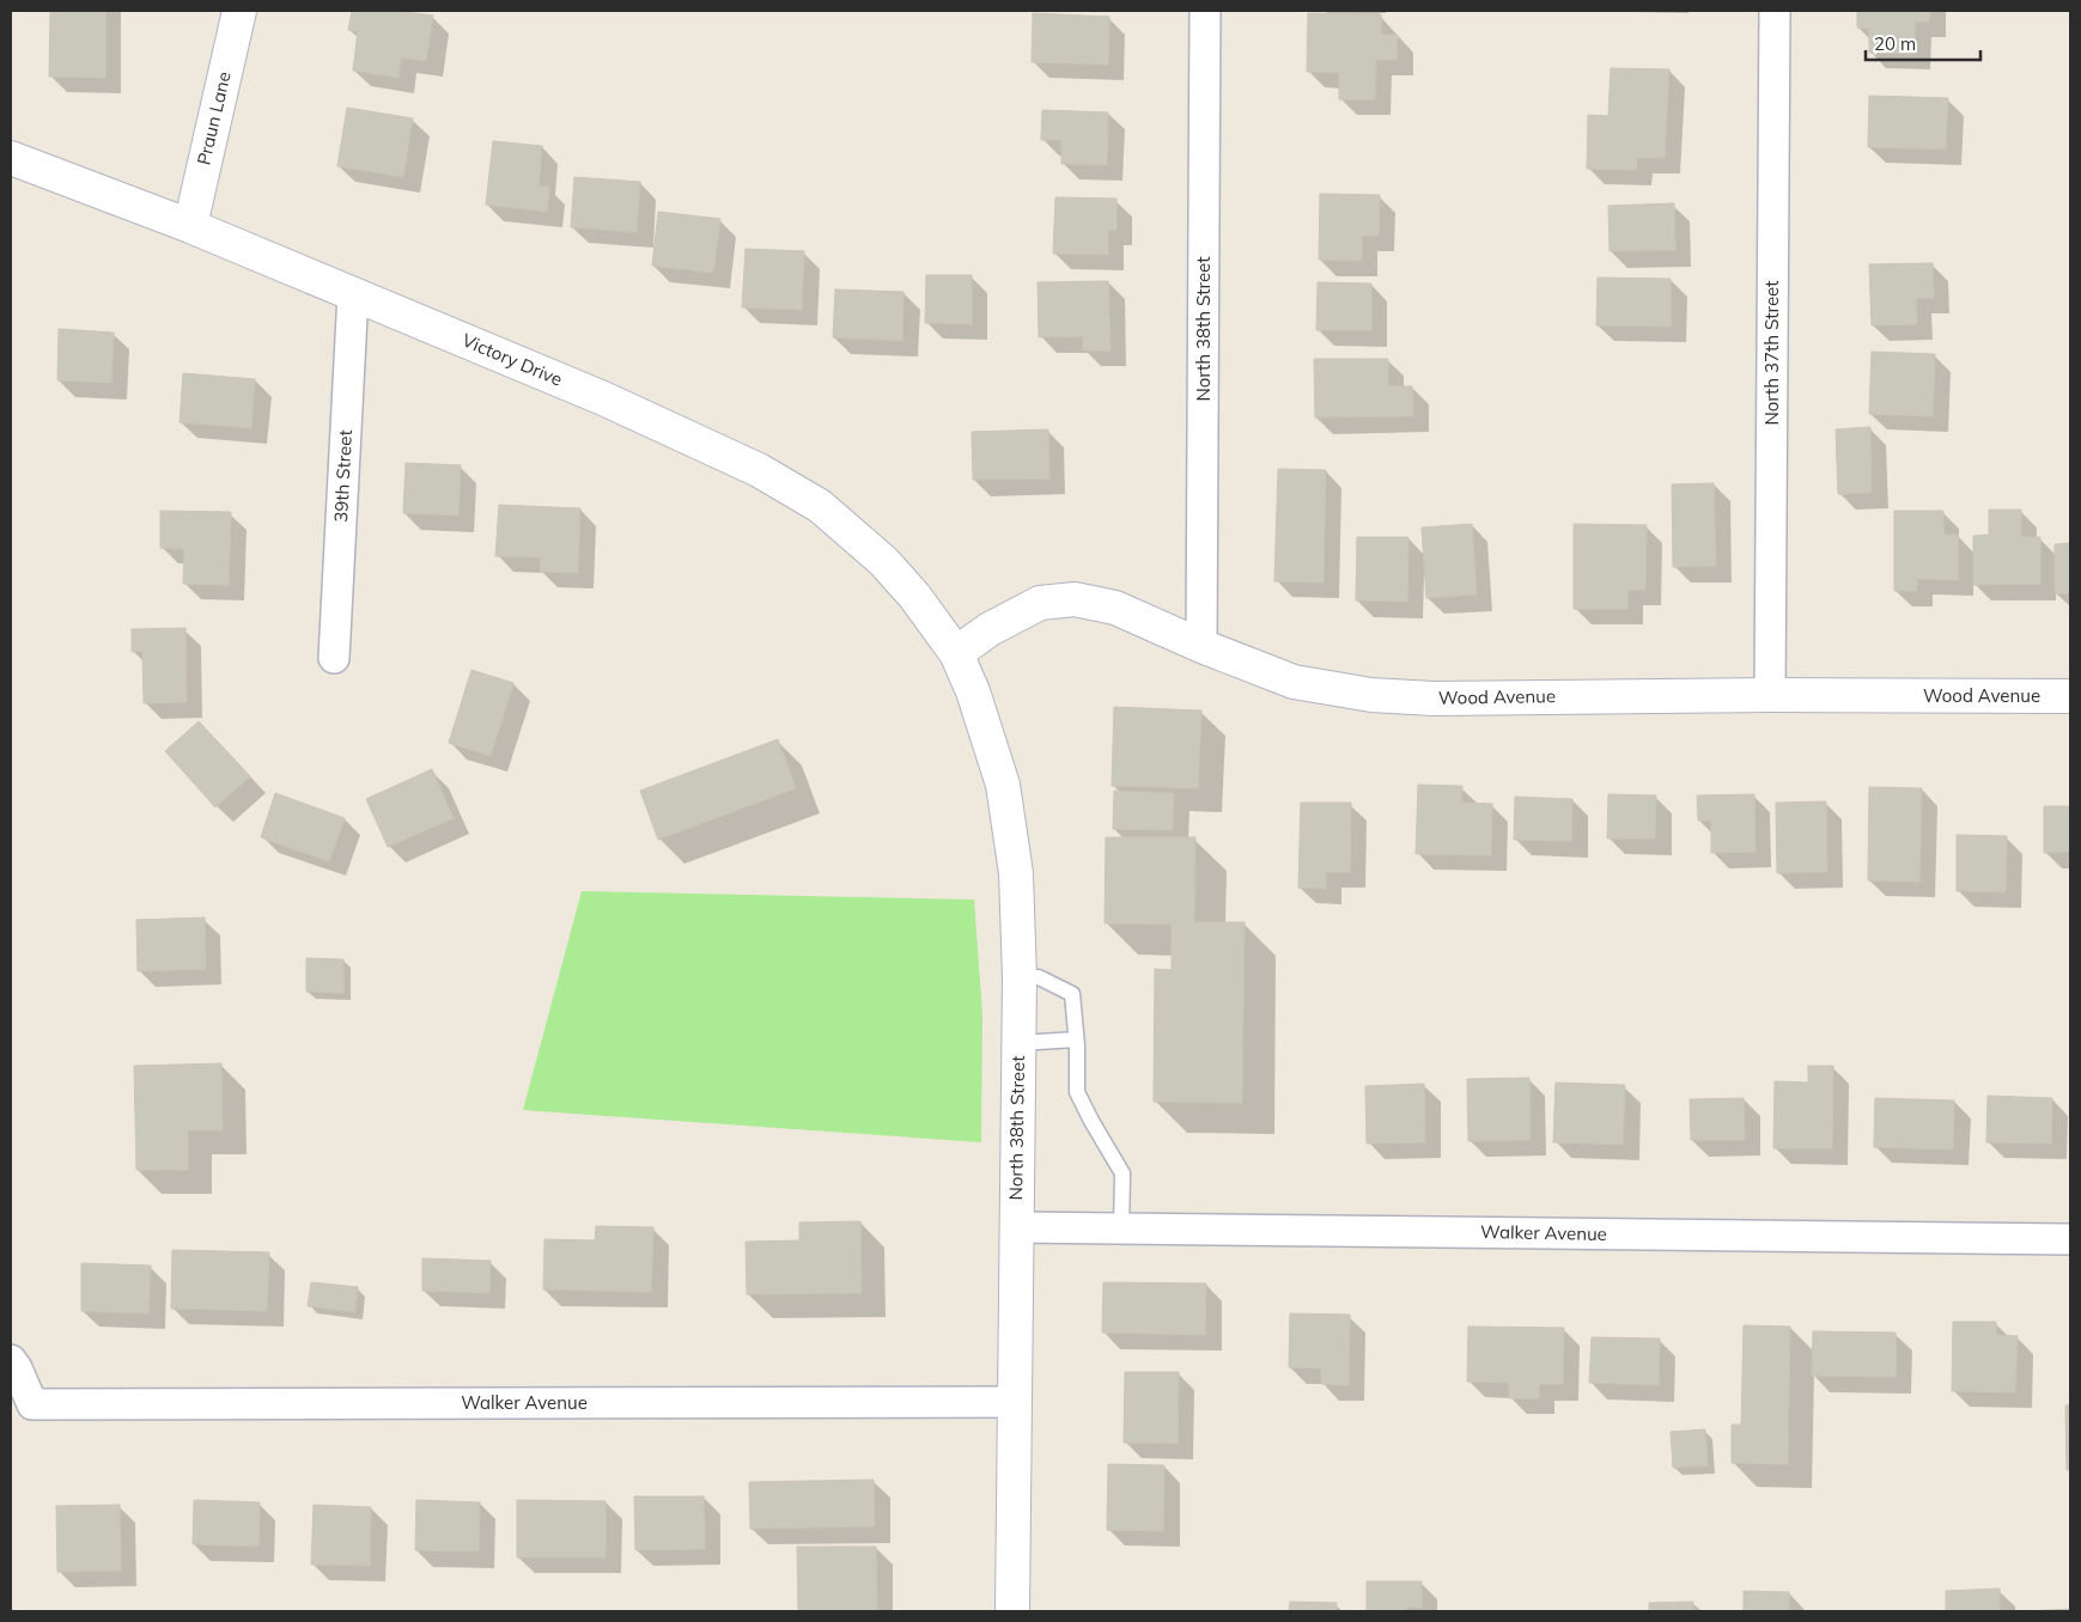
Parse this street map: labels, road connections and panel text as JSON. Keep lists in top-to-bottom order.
{
  "streets": {
    "main road": [
      "Praun Lane",
      "North 38th Street",
      "Victory Drive",
      "Wood Avenue"
    ],
    "street": ["North 37th Street", "39th Street", "Walker Avenue"]
  },
  "crossings": [
    ["Praun Lane", "Victory Drive"],
    ["North 38th Street", "Victory Drive"],
    ["North 38th Street", "Wood Avenue"],
    ["North 38th Street", "Walker Avenue"],
    ["North 37th Street", "Wood Avenue"],
    ["Victory Drive", "39th Street"],
    ["Victory Drive", "Wood Avenue"]
  ],
  "scale_bar": "20 m"
}
